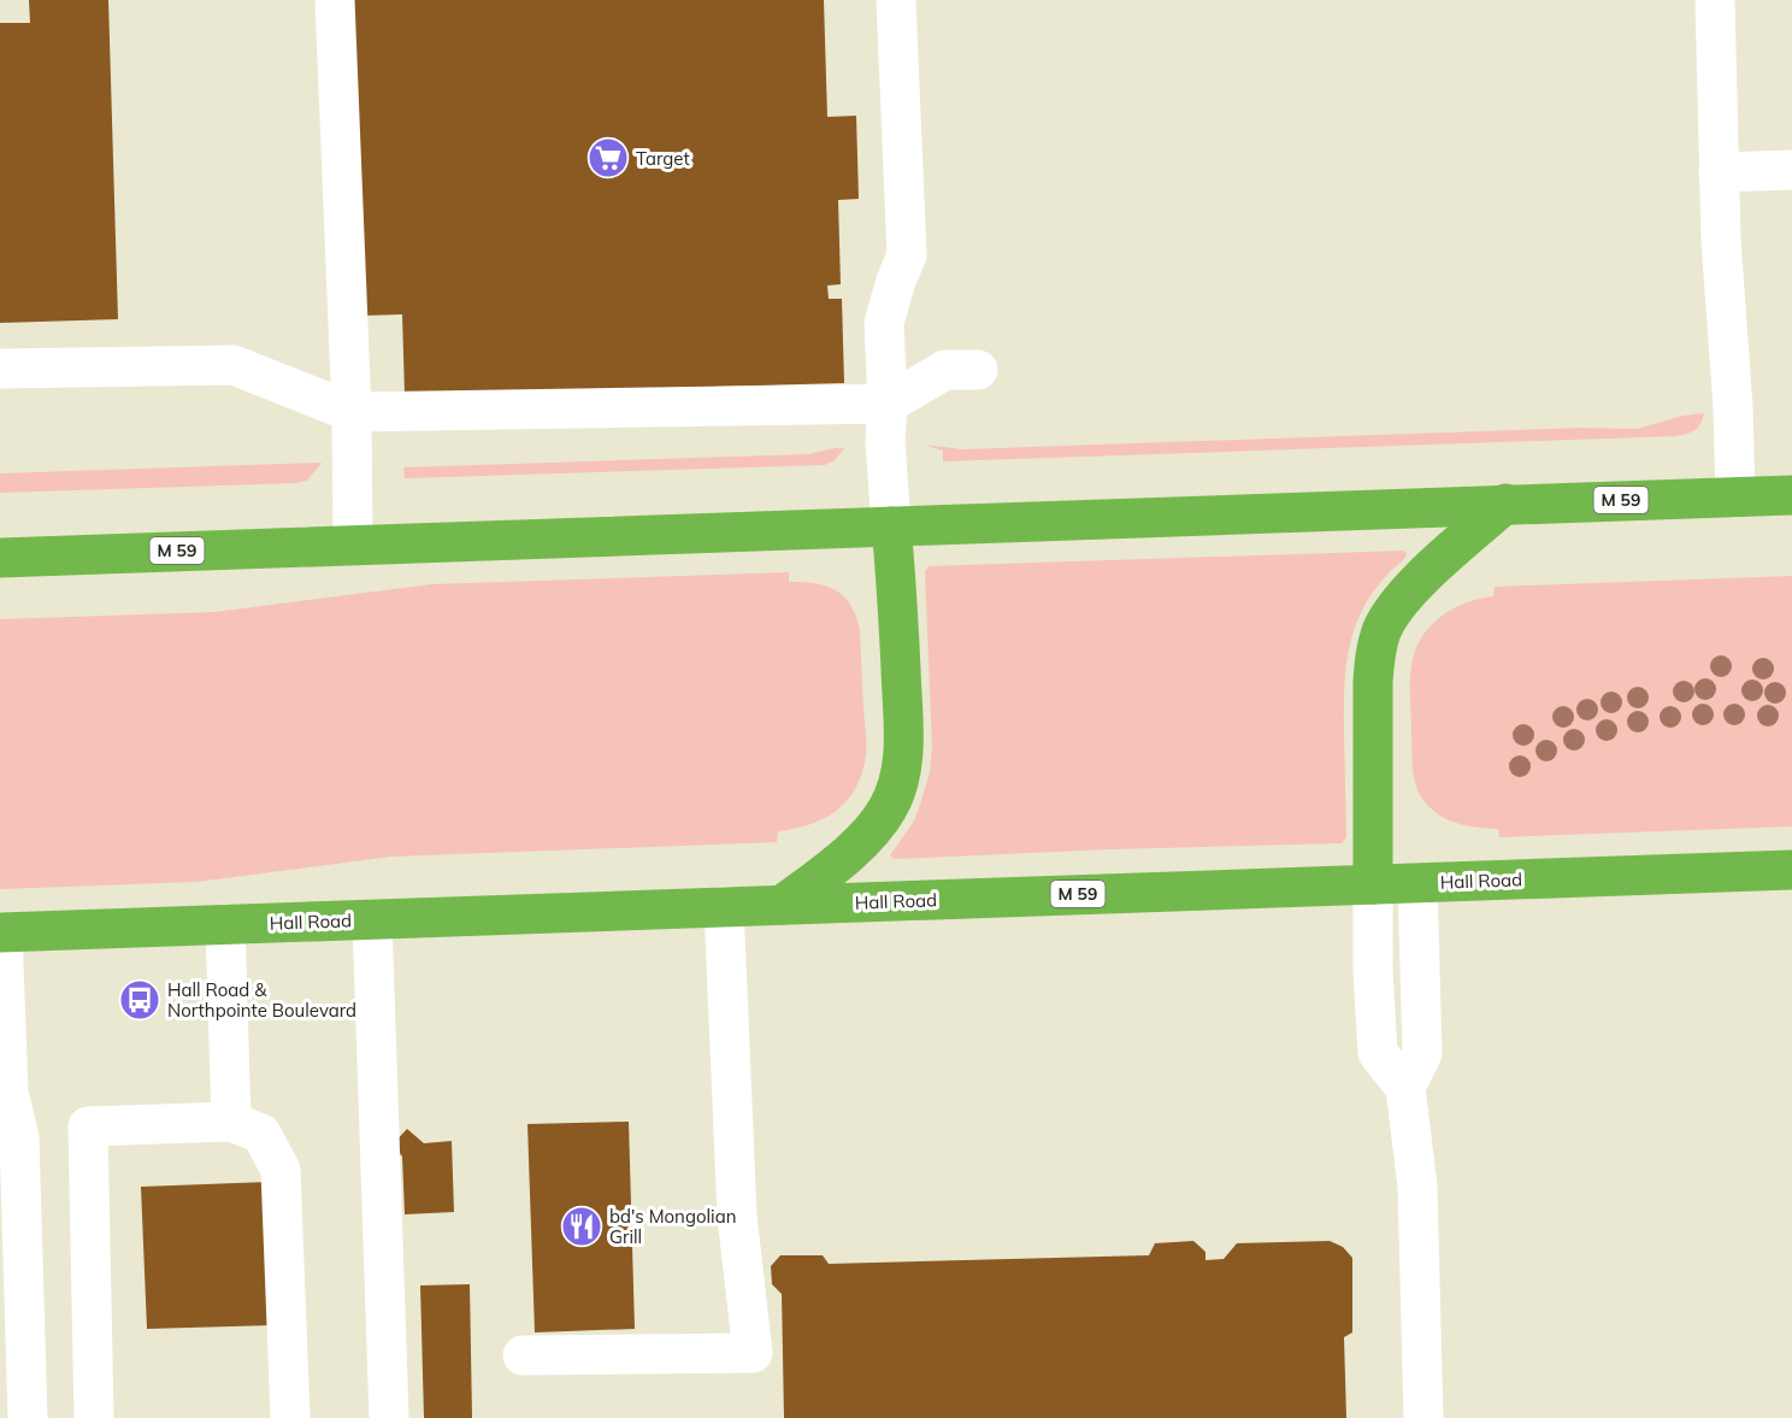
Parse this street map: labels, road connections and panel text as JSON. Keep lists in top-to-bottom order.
{
  "streets": {
    "highway": ["M 59", "Hall Road"]
  },
  "places": {
    "supermarket": ["Target"],
    "bus stop": ["Hall Road & Northpointe Boulevard"],
    "restaurant": ["bd's Mongolian Grill"]
  }
}
